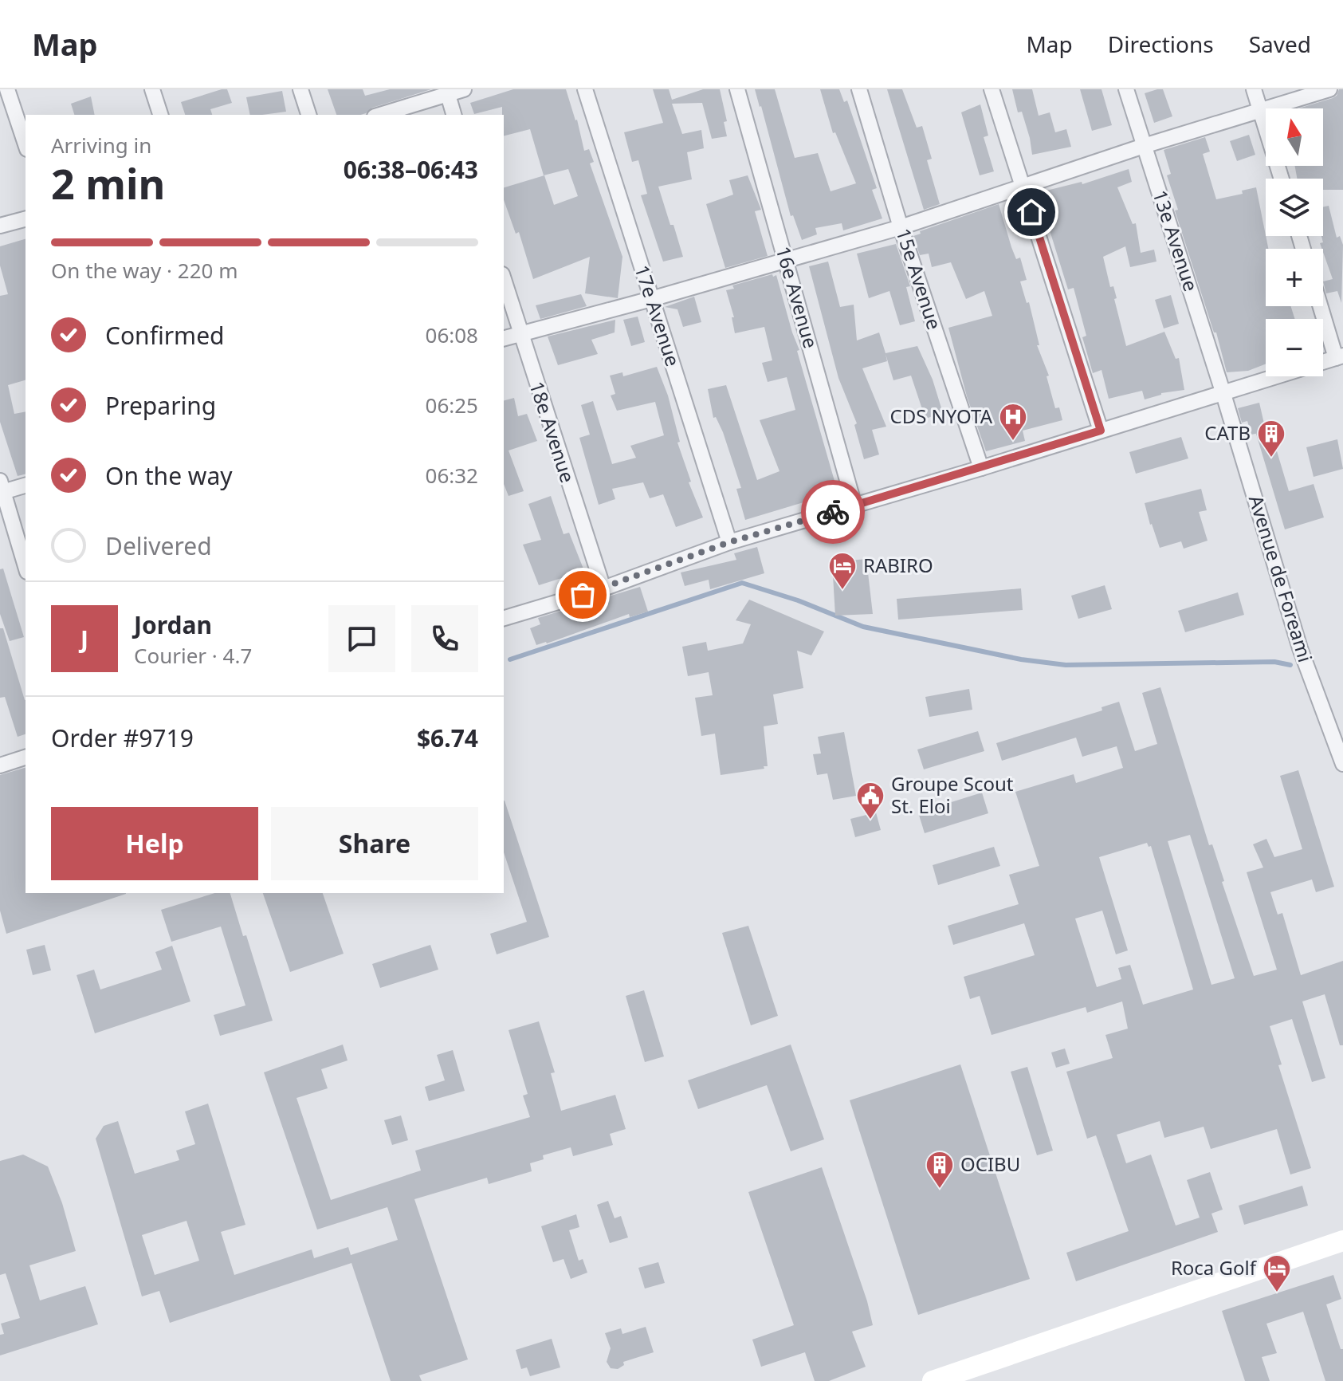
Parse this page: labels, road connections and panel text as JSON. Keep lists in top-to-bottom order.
{
  "streets": {
    "street": [
      "13e Avenue",
      "15e Avenue",
      "16e Avenue",
      "17e Avenue",
      "18e Avenue",
      "Avenue de Foreami"
    ]
  },
  "crossings": [
    ["13e Avenue", "Avenue de Foreami"]
  ],
  "places": {
    "hospital": ["CDS NYOTA"],
    "building": ["CATB", "OCIBU"],
    "hotel": ["RABIRO", "Roca Golf"],
    "public building": ["Groupe Scout St. Eloi"]
  },
  "north": "top",
  "page": {
    "header": "Map",
    "nav": ["Map", "Directions", "Saved"],
    "map_buttons": ["+", "−"],
    "heading": ["2 min", "Arriving in", "06:38–06:43"],
    "panel": [
      "Jordan",
      "Courier · 4.7",
      "Order #9719",
      "$6.74"
    ],
    "bar": "On the way · 220 m",
    "list": [
      ["Confirmed", "06:08"],
      ["Preparing", "06:25"],
      ["On the way", "06:32"],
      "Delivered"
    ],
    "round": "J",
    "buttons": ["Help", "Share"]
  }
}
